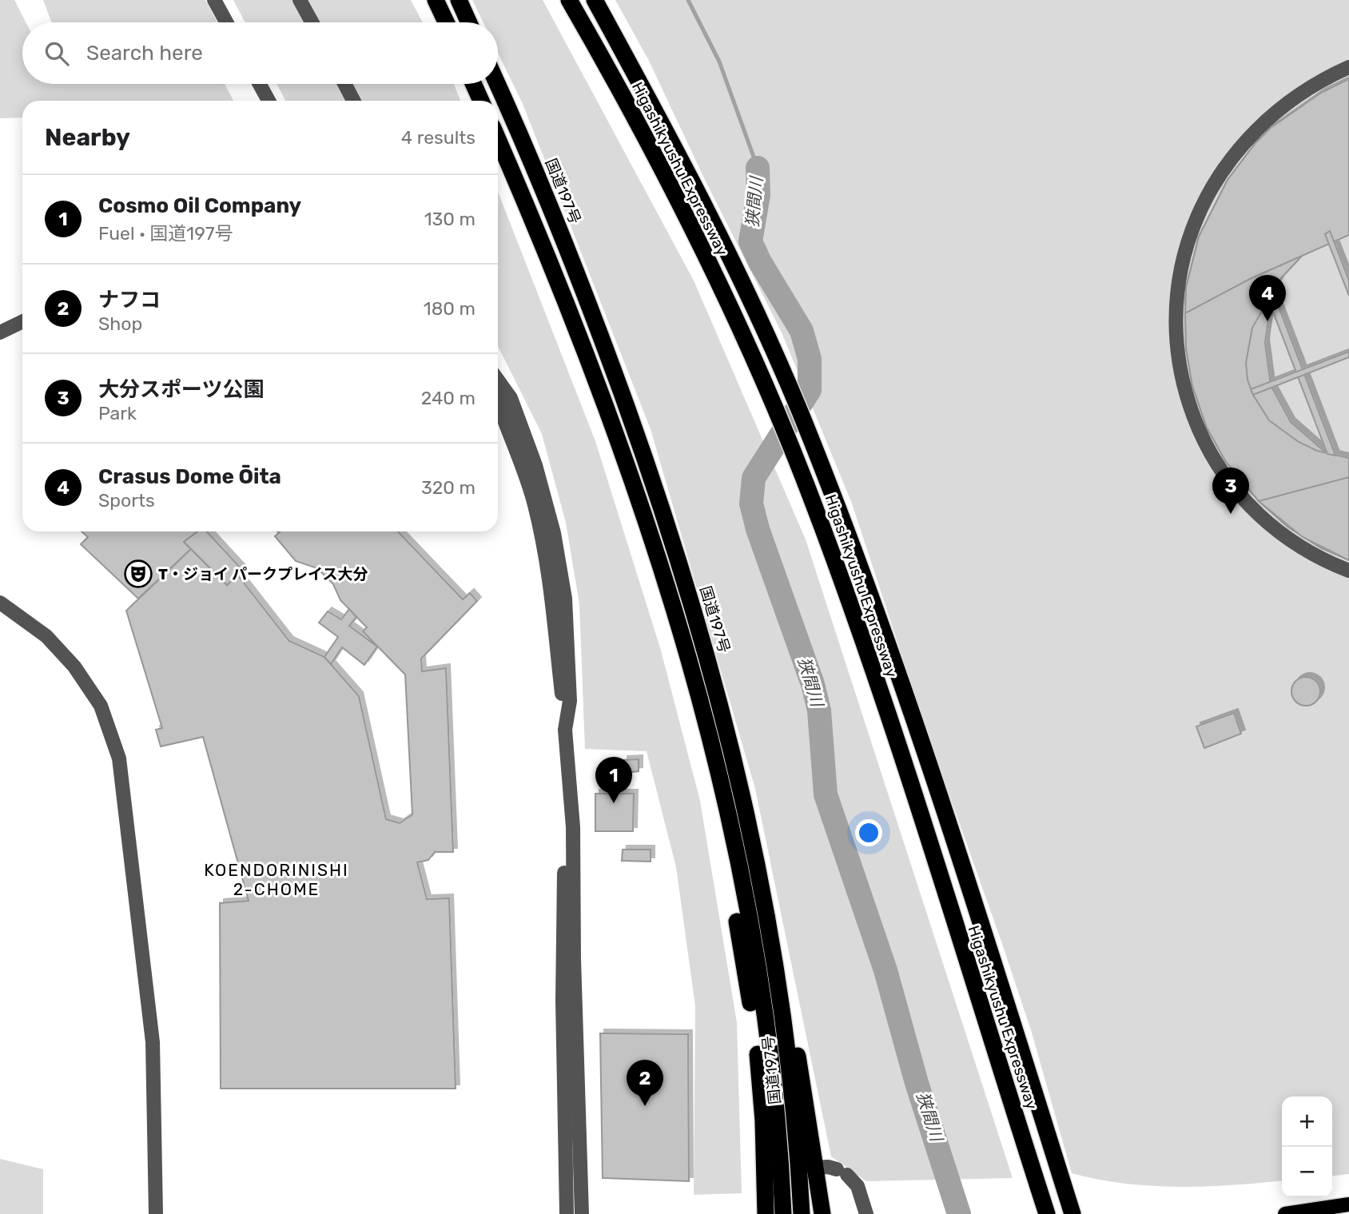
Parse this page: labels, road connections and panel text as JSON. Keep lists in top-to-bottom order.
{
  "streets": {
    "highway": ["Higashikyushu Expressway", "国道197号"]
  },
  "districts": ["KOENDORINISHI 2-CHOME"],
  "water": ["狭間川"],
  "places": {
    "theatre": ["T・ジョイ パークプレイス大分"]
  },
  "page": {
    "search": "Search here",
    "heading": ["Nearby", "4 results"],
    "list": [
      {
        "mark": "1",
        "name": "Cosmo Oil Company",
        "note": "Fuel · 国道197号",
        "value": "130 m"
      },
      {
        "mark": "2",
        "name": "ナフコ",
        "note": "Shop",
        "value": "180 m"
      },
      {
        "mark": "3",
        "name": "大分スポーツ公園",
        "note": "Park",
        "value": "240 m"
      },
      {
        "mark": "4",
        "name": "Crasus Dome Ōita",
        "note": "Sports",
        "value": "320 m"
      }
    ],
    "pins": [
      "4",
      "3",
      "1",
      "2"
    ],
    "map_buttons": ["+", "−"]
  }
}
